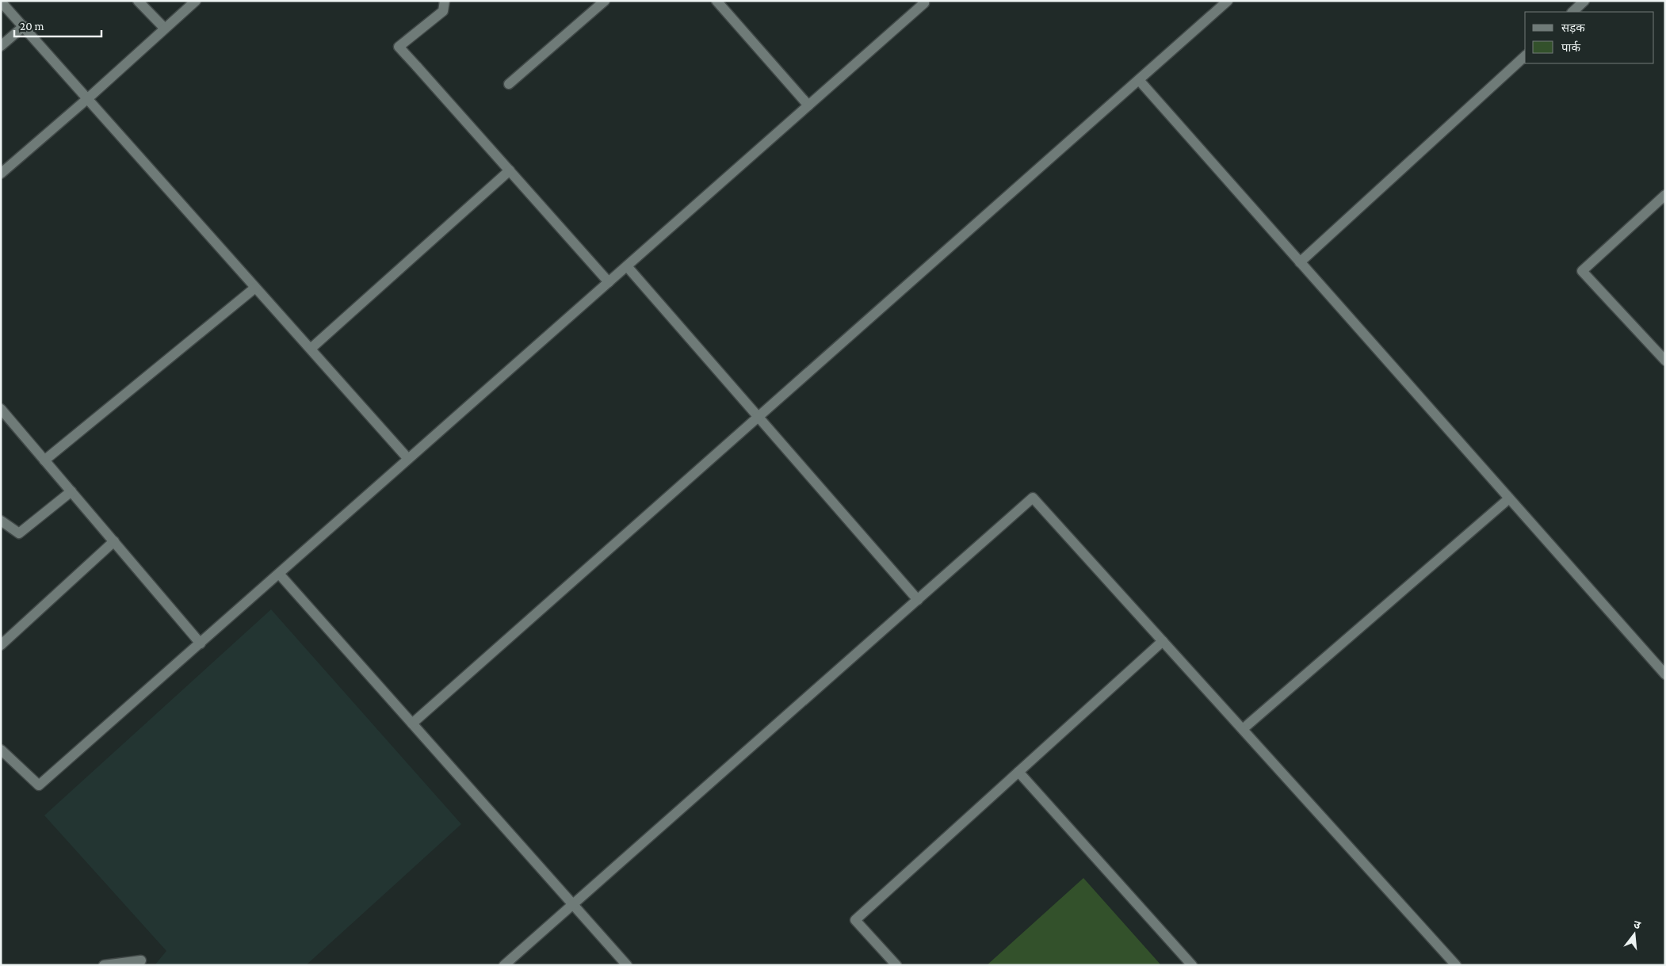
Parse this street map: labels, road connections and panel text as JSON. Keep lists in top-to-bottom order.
{
  "legend": ["सड़क", "पार्क"],
  "scale_bar": "20 m",
  "north": "top"
}
